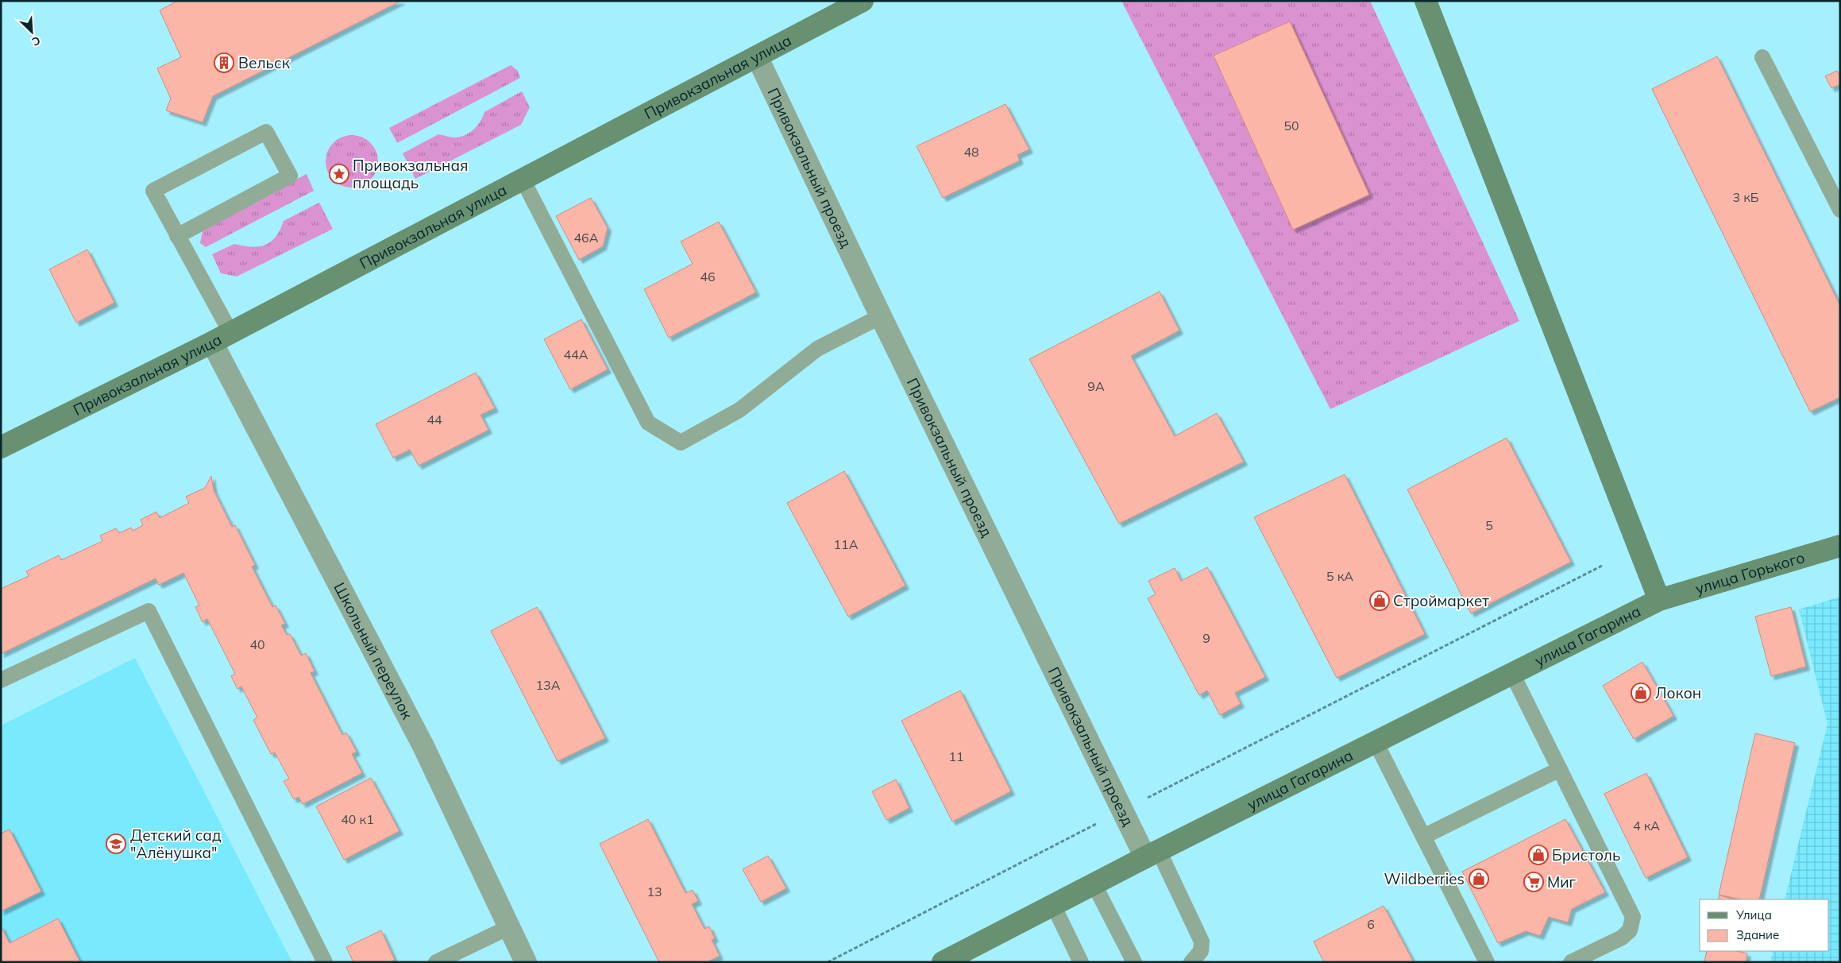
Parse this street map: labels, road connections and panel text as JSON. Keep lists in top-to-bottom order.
{
  "streets": {
    "street": [
      "Привокзальная улица",
      "Привокзальный проезд",
      "улица Горького",
      "улица Гагарина",
      "Школьный переулок"
    ]
  },
  "crossings": [
    ["Привокзальная улица", "Привокзальный проезд"],
    ["Привокзальная улица", "Школьный переулок"],
    ["Привокзальный проезд", "улица Гагарина"],
    ["улица Горького", "улица Гагарина"]
  ],
  "places": {
    "building": ["Вельск"],
    "place": ["Привокзальная площадь"],
    "shop": [
      "Строймаркет",
      "Локон",
      "Бристоль",
      "Wildberries"
    ],
    "school or university": ["Детский сад \"Алёнушка\""],
    "supermarket": ["Миг"]
  },
  "house_numbers": [
    "50",
    "48",
    "3 кБ",
    "46А",
    "46",
    "44А",
    "9А",
    "44",
    "5",
    "11А",
    "5 кА",
    "9",
    "40",
    "13А",
    "11",
    "40 к1",
    "4 кА",
    "13",
    "6"
  ],
  "legend": ["Улица", "Здание"],
  "north": "bottom right"
}
